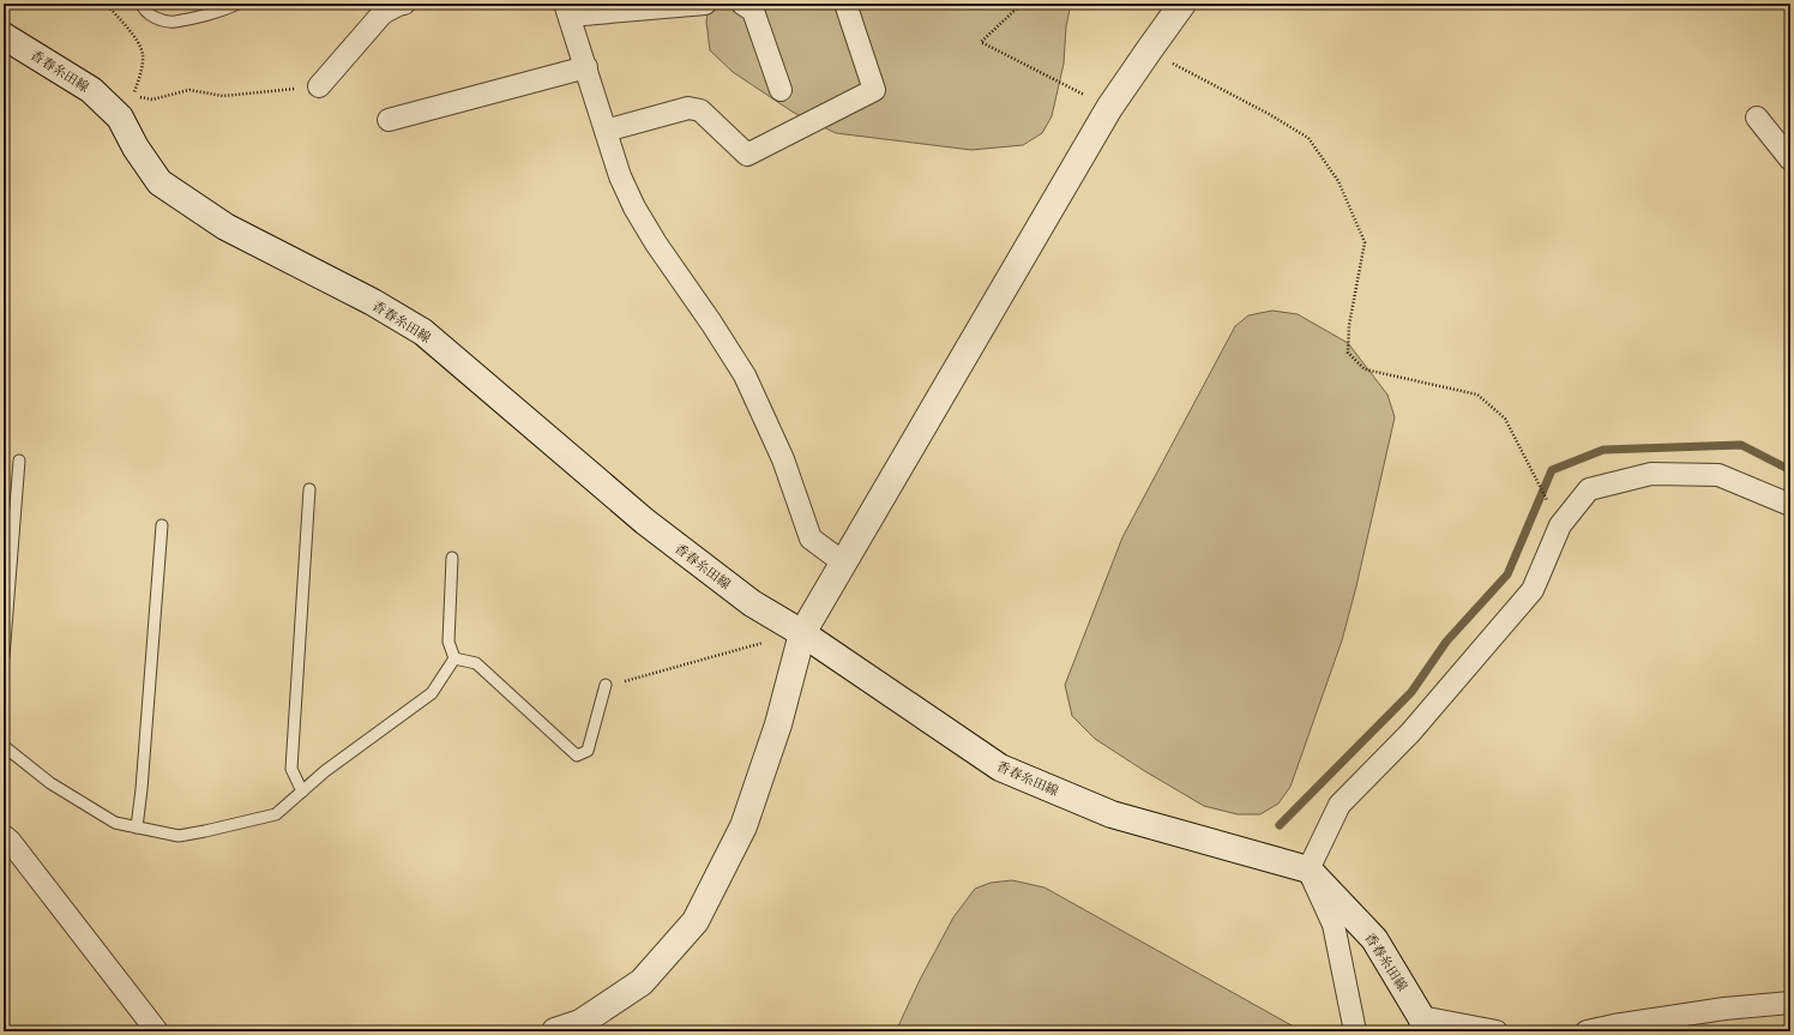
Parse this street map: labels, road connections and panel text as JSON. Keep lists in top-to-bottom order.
{
  "streets": {
    "main road": ["香春糸田線"]
  }
}
